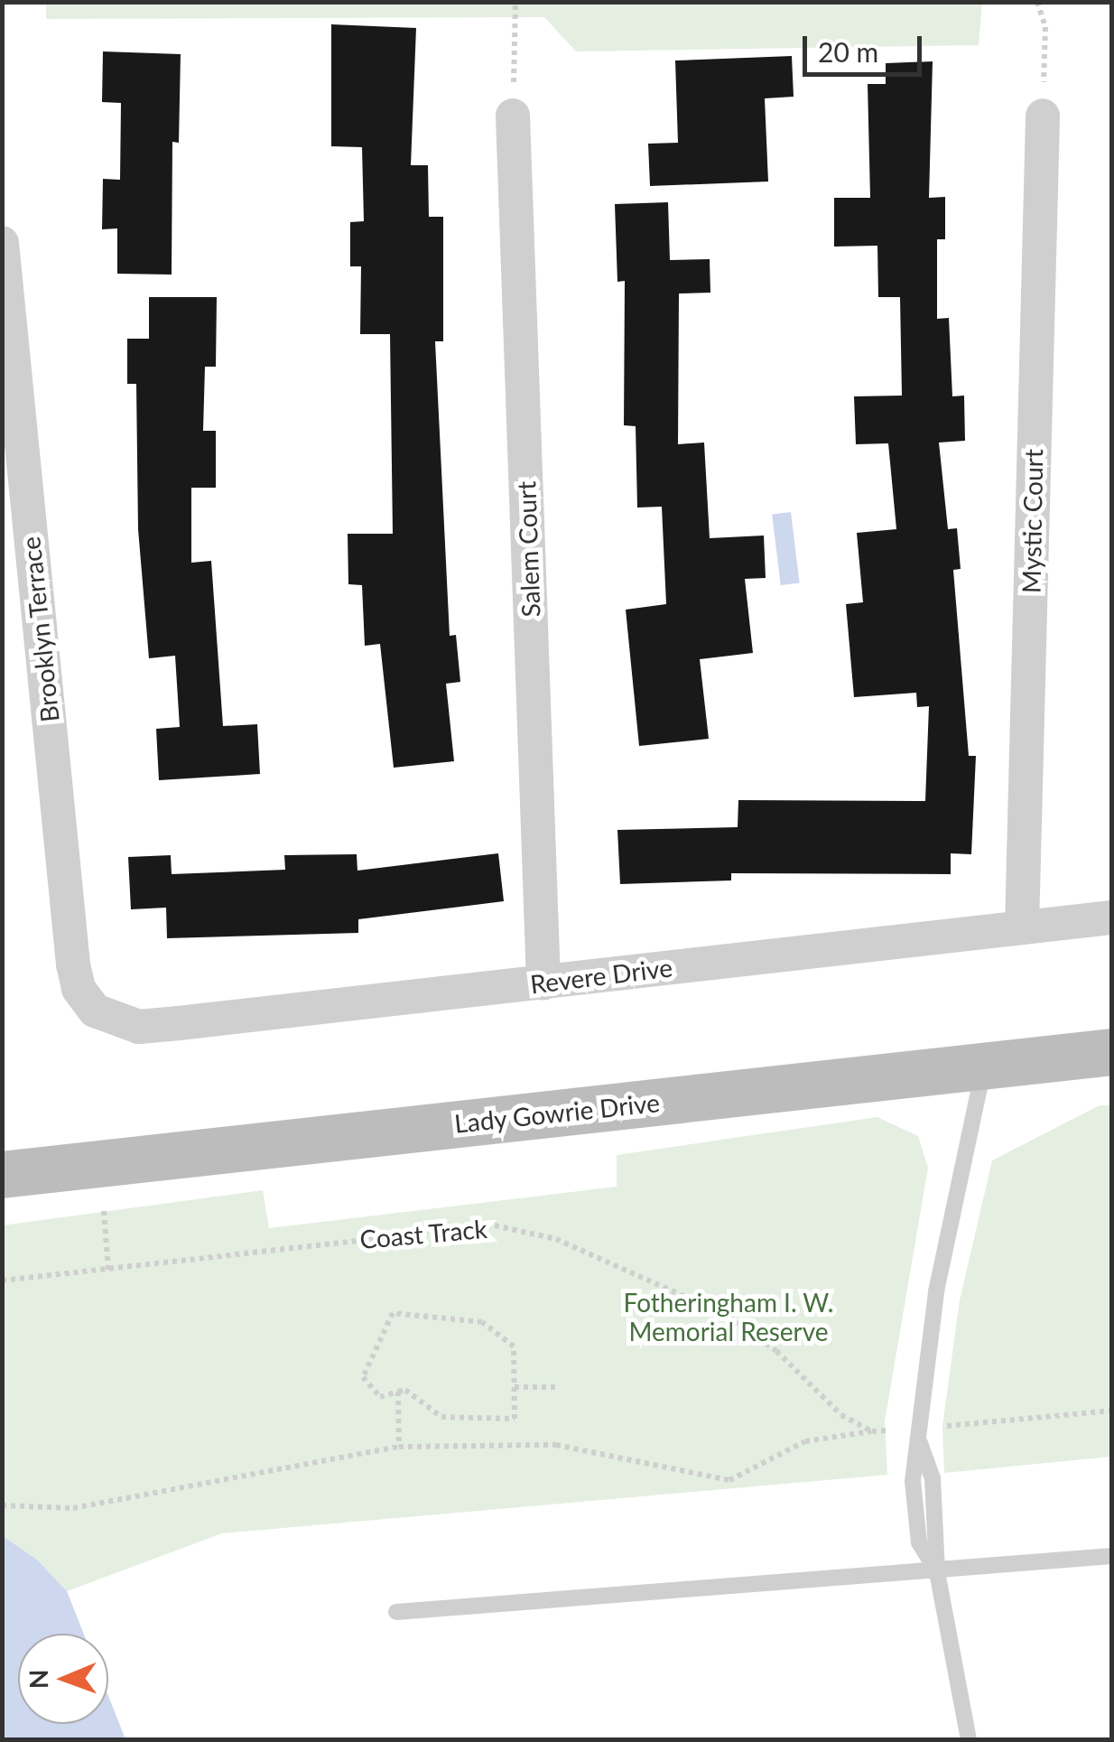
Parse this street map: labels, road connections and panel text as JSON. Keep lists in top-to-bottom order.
{
  "streets": {
    "main road": ["Lady Gowrie Drive"],
    "street": [
      "Mystic Court",
      "Salem Court",
      "Brooklyn Terrace",
      "Revere Drive"
    ],
    "path": ["Coast Track"]
  },
  "crossings": [
    ["Mystic Court", "Revere Drive"],
    ["Salem Court", "Revere Drive"],
    ["Brooklyn Terrace", "Revere Drive"]
  ],
  "parks": ["Fotheringham I. W. Memorial Reserve"],
  "scale_bar": "20 m",
  "north": "left"
}
